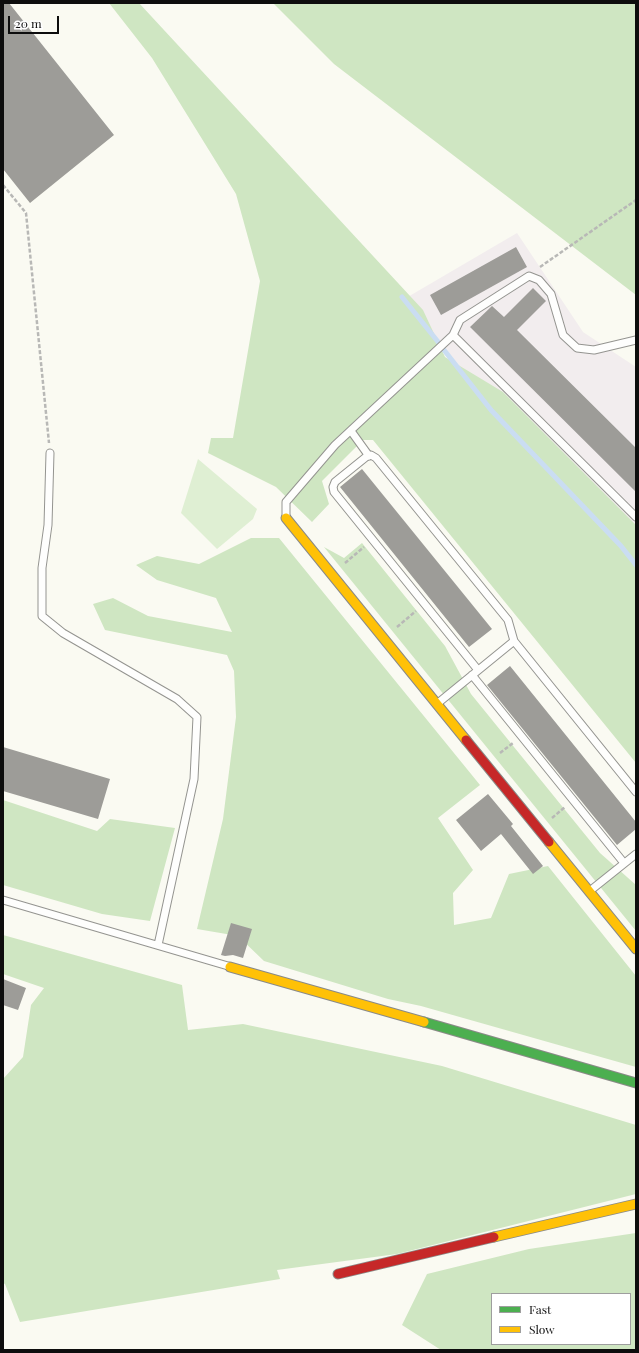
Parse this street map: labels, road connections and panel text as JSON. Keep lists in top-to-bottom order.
{
  "legend": ["Fast", "Slow"],
  "scale_bar": "20 m"
}
